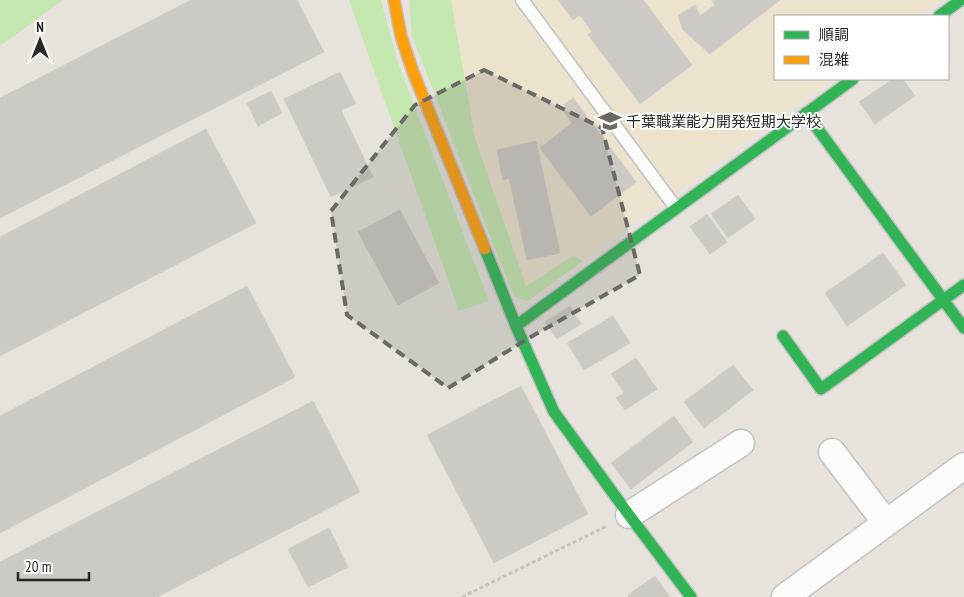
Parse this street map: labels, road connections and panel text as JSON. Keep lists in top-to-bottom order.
{
  "places": {
    "school or university": ["千葉職業能力開発短期大学校"]
  },
  "legend": ["順調", "混雑"],
  "scale_bar": "20 m",
  "north": "top"
}
